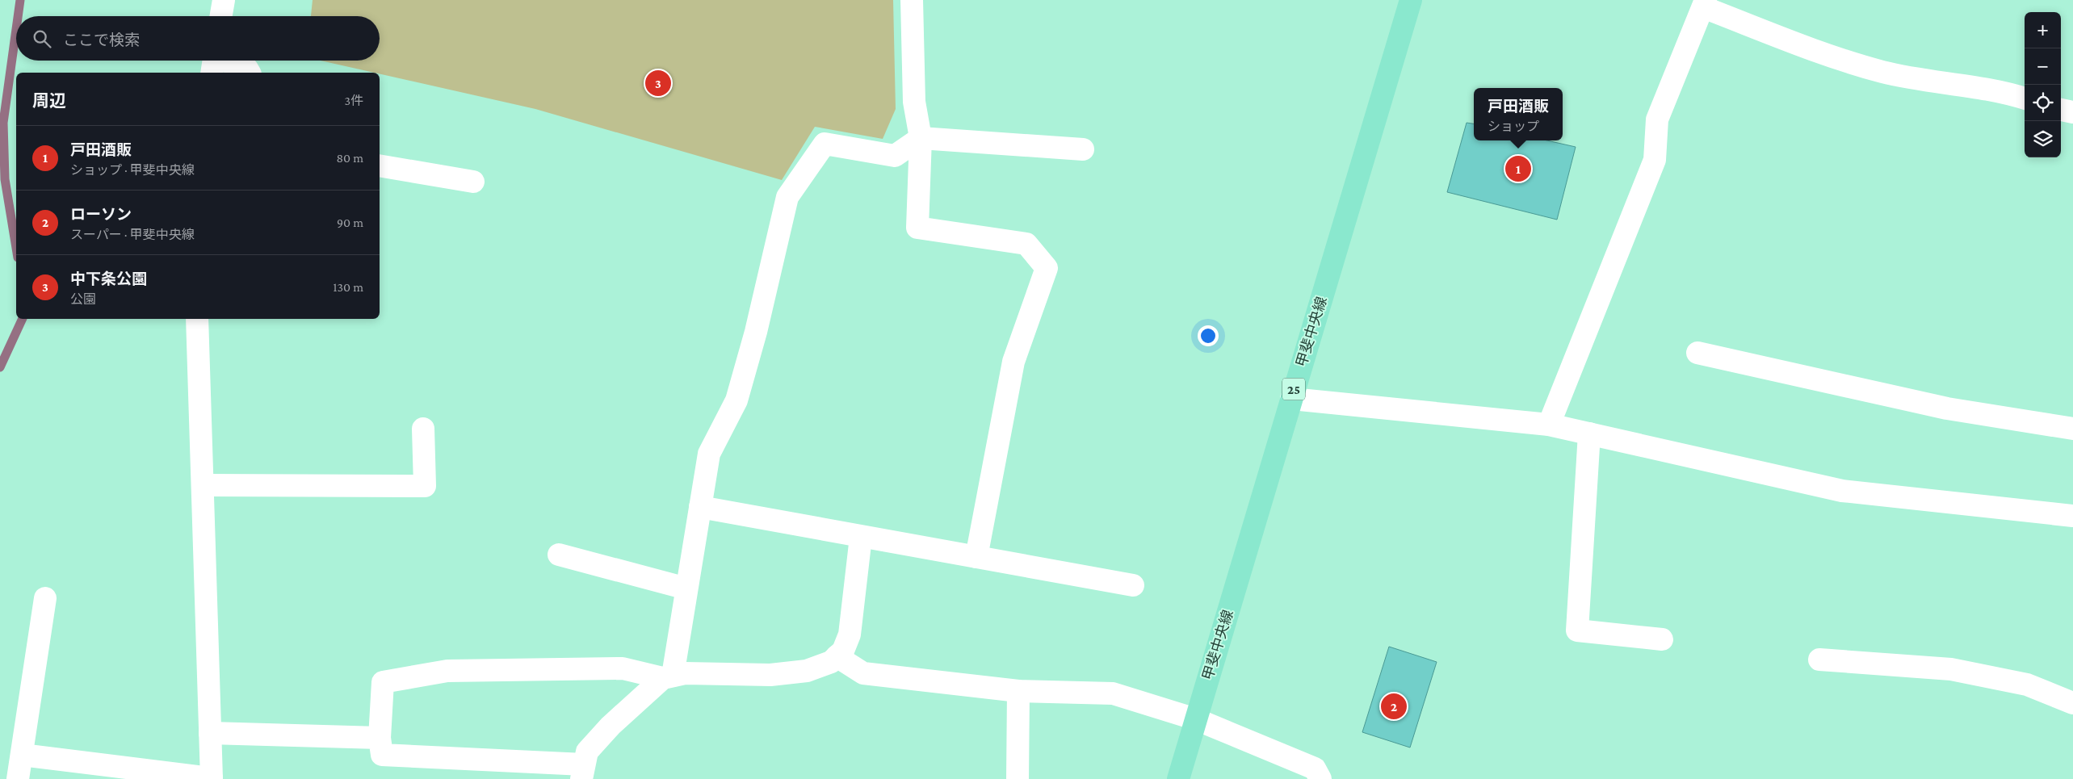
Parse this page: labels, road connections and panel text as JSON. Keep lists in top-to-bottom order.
{
  "streets": {
    "main road": ["甲斐中央線", "25"]
  },
  "page": {
    "map_buttons": ["+", "−"],
    "search": "ここで検索",
    "pins": ["3", "1", "2"],
    "heading": ["周辺", "3件"],
    "popup": ["戸田酒販", "ショップ"],
    "list": [
      {
        "mark": "1",
        "name": "戸田酒販",
        "note": "ショップ · 甲斐中央線",
        "value": "80 m"
      },
      {
        "mark": "2",
        "name": "ローソン",
        "note": "スーパー · 甲斐中央線",
        "value": "90 m"
      },
      {
        "mark": "3",
        "name": "中下条公園",
        "note": "公園",
        "value": "130 m"
      }
    ]
  }
}
